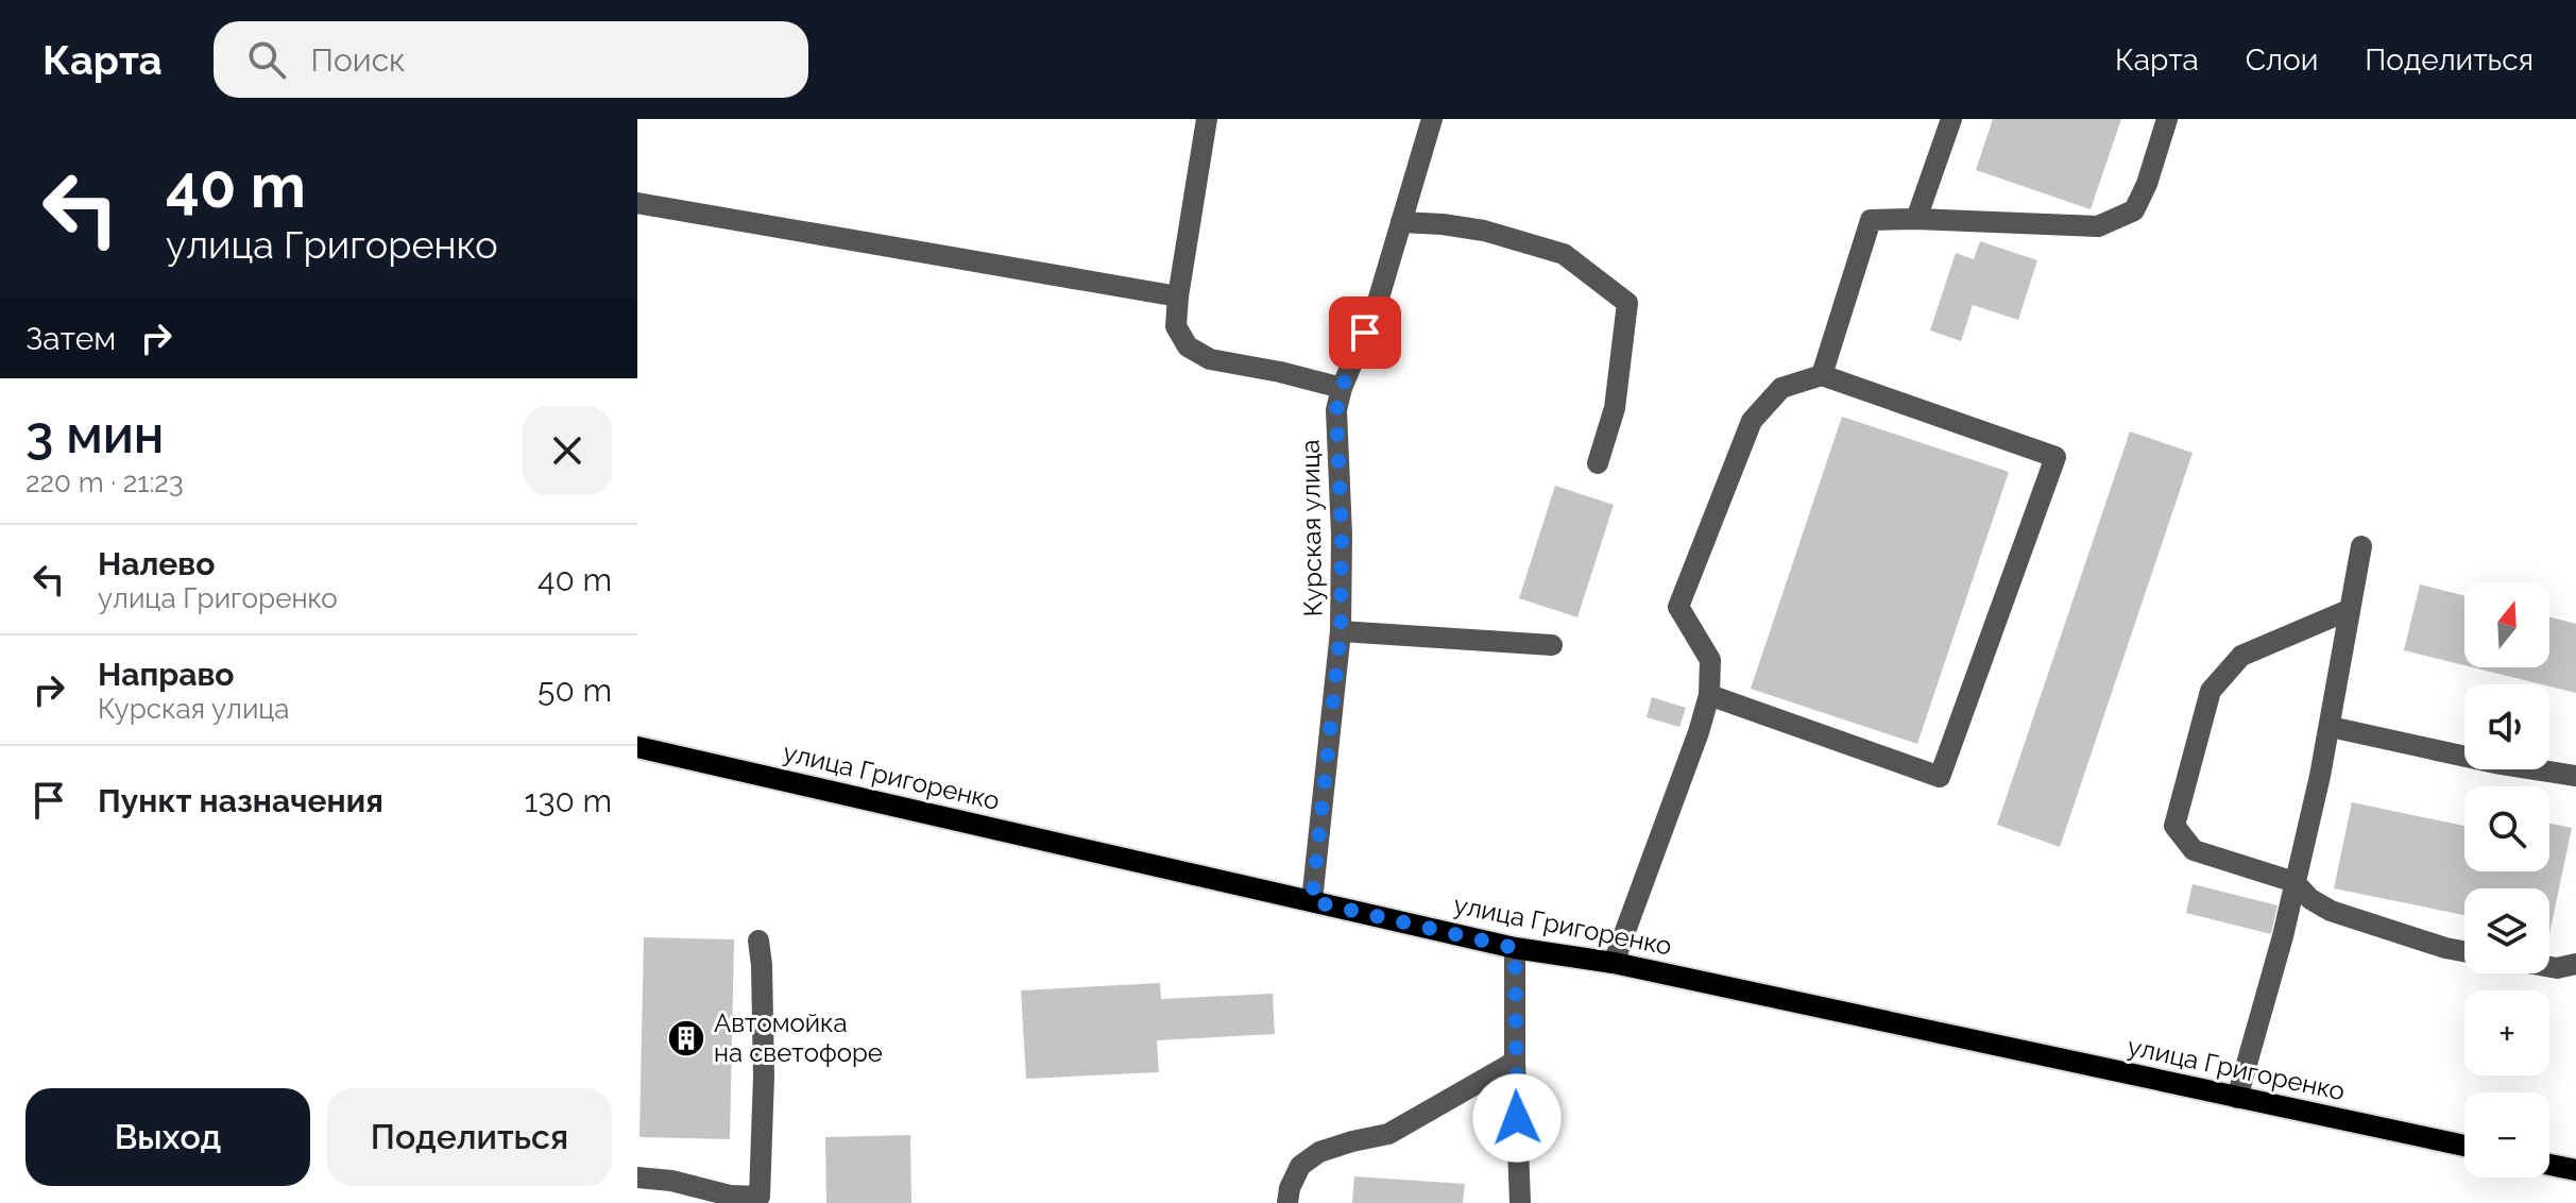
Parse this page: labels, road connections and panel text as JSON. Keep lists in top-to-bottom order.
{
  "streets": {
    "main road": ["улица Григоренко"],
    "street": ["Курская улица"]
  },
  "crossings": [
    ["Курская улица", "улица Григоренко"]
  ],
  "places": {
    "building": ["Автомойка на светофоре"]
  },
  "north": "top",
  "page": {
    "header": "Карта",
    "search": "Поиск",
    "nav": ["Карта", "Слои", "Поделиться"],
    "turn": ["40 m", "улица Григоренко"],
    "then": "Затем",
    "heading": ["3 мин", "220 m · 21:23"],
    "list": [
      {
        "name": "Налево",
        "note": "улица Григоренко",
        "value": "40 m"
      },
      {
        "name": "Направо",
        "note": "Курская улица",
        "value": "50 m"
      },
      {
        "name": "Пункт назначения",
        "value": "130 m"
      }
    ],
    "map_buttons": ["+", "−"],
    "buttons": ["Выход", "Поделиться"]
  }
}
